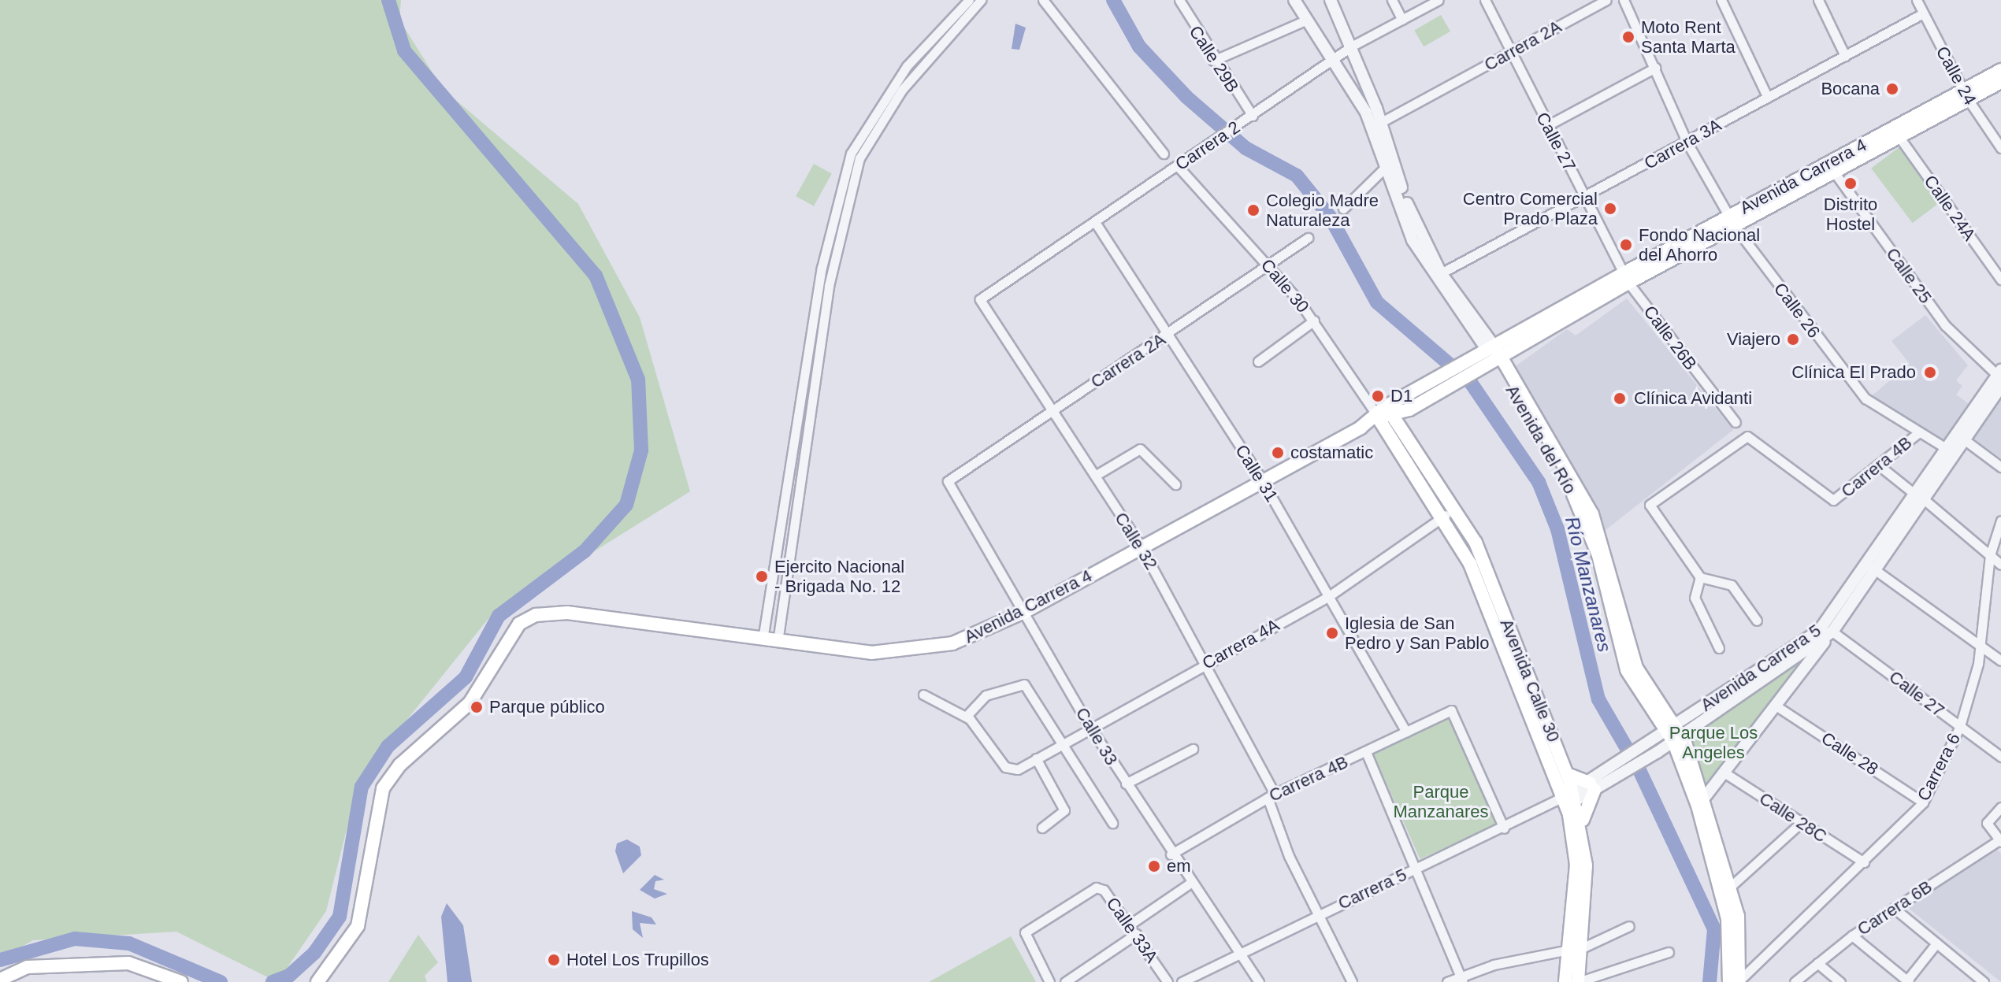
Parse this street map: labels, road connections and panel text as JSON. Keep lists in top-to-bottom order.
{
  "streets": {
    "main road": ["Avenida Carrera 4", "Avenida del Río", "Avenida Calle 30"],
    "street": [
      "Carrera 2A",
      "Calle 29B",
      "Calle 24",
      "Calle 27",
      "Carrera 3A",
      "Carrera 2",
      "Calle 24A",
      "Calle 25",
      "Calle 30",
      "Calle 26",
      "Calle 26B",
      "Carrera 4B",
      "Calle 31",
      "Calle 32",
      "Carrera 4A",
      "Avenida Carrera 5",
      "Calle 33",
      "Calle 28",
      "Carrera 6",
      "Calle 28C",
      "Carrera 5",
      "Carrera 6B",
      "Calle 33A"
    ]
  },
  "crossings": [
    ["Carrera 2A", "Calle 27"],
    ["Carrera 2A", "Calle 30"],
    ["Carrera 2A", "Avenida del Río"],
    ["Carrera 2A", "Calle 31"],
    ["Carrera 2A", "Calle 32"],
    ["Carrera 2A", "Calle 33"],
    ["Calle 29B", "Carrera 2"],
    ["Calle 24", "Carrera 3A"],
    ["Calle 24", "Avenida Carrera 4"],
    ["Calle 27", "Carrera 3A"],
    ["Calle 27", "Avenida Carrera 4"],
    ["Calle 27", "Calle 26B"],
    ["Calle 27", "Avenida Carrera 5"],
    ["Calle 27", "Carrera 6"],
    ["Carrera 3A", "Calle 26"],
    ["Carrera 3A", "Avenida del Río"],
    ["Carrera 2", "Calle 30"],
    ["Carrera 2", "Avenida del Río"],
    ["Carrera 2", "Calle 31"],
    ["Carrera 2", "Calle 32"],
    ["Avenida Carrera 4", "Calle 24A"],
    ["Avenida Carrera 4", "Calle 25"],
    ["Avenida Carrera 4", "Calle 30"],
    ["Avenida Carrera 4", "Calle 26"],
    ["Avenida Carrera 4", "Calle 26B"],
    ["Avenida Carrera 4", "Avenida del Río"],
    ["Avenida Carrera 4", "Calle 31"],
    ["Avenida Carrera 4", "Calle 32"],
    ["Avenida Carrera 4", "Avenida Calle 30"],
    ["Avenida Carrera 4", "Calle 33"],
    ["Calle 25", "Avenida Carrera 5"],
    ["Calle 30", "Avenida Calle 30"],
    ["Calle 26", "Carrera 4B"],
    ["Calle 26", "Avenida Carrera 5"],
    ["Avenida del Río", "Avenida Carrera 5"],
    ["Avenida del Río", "Carrera 6"],
    ["Carrera 4B", "Calle 31"],
    ["Carrera 4B", "Calle 32"],
    ["Carrera 4B", "Calle 33"],
    ["Carrera 4B", "Carrera 5"],
    ["Calle 31", "Carrera 4A"],
    ["Calle 32", "Carrera 4A"],
    ["Calle 32", "Carrera 5"],
    ["Carrera 4A", "Avenida Calle 30"],
    ["Carrera 4A", "Calle 33"],
    ["Avenida Carrera 5", "Avenida Calle 30"],
    ["Avenida Carrera 5", "Carrera 5"],
    ["Avenida Calle 30", "Carrera 5"],
    ["Calle 33", "Carrera 5"],
    ["Calle 28", "Carrera 6"],
    ["Carrera 6", "Calle 28C"]
  ],
  "water": ["Río Manzanares"],
  "parks": ["Parque Los Angeles", "Parque Manzanares"],
  "places": [
    "Moto Rent Santa Marta",
    "Bocana",
    "Distrito Hostel",
    "Centro Comercial Prado Plaza",
    "Colegio Madre Naturaleza",
    "Fondo Nacional del Ahorro",
    "Viajero",
    "Clínica El Prado",
    "D1",
    "Clínica Avidanti",
    "costamatic",
    "Ejercito Nacional - Brigada No. 12",
    "Iglesia de San Pedro y San Pablo",
    "Parque público",
    "em",
    "Hotel Los Trupillos"
  ]
}
